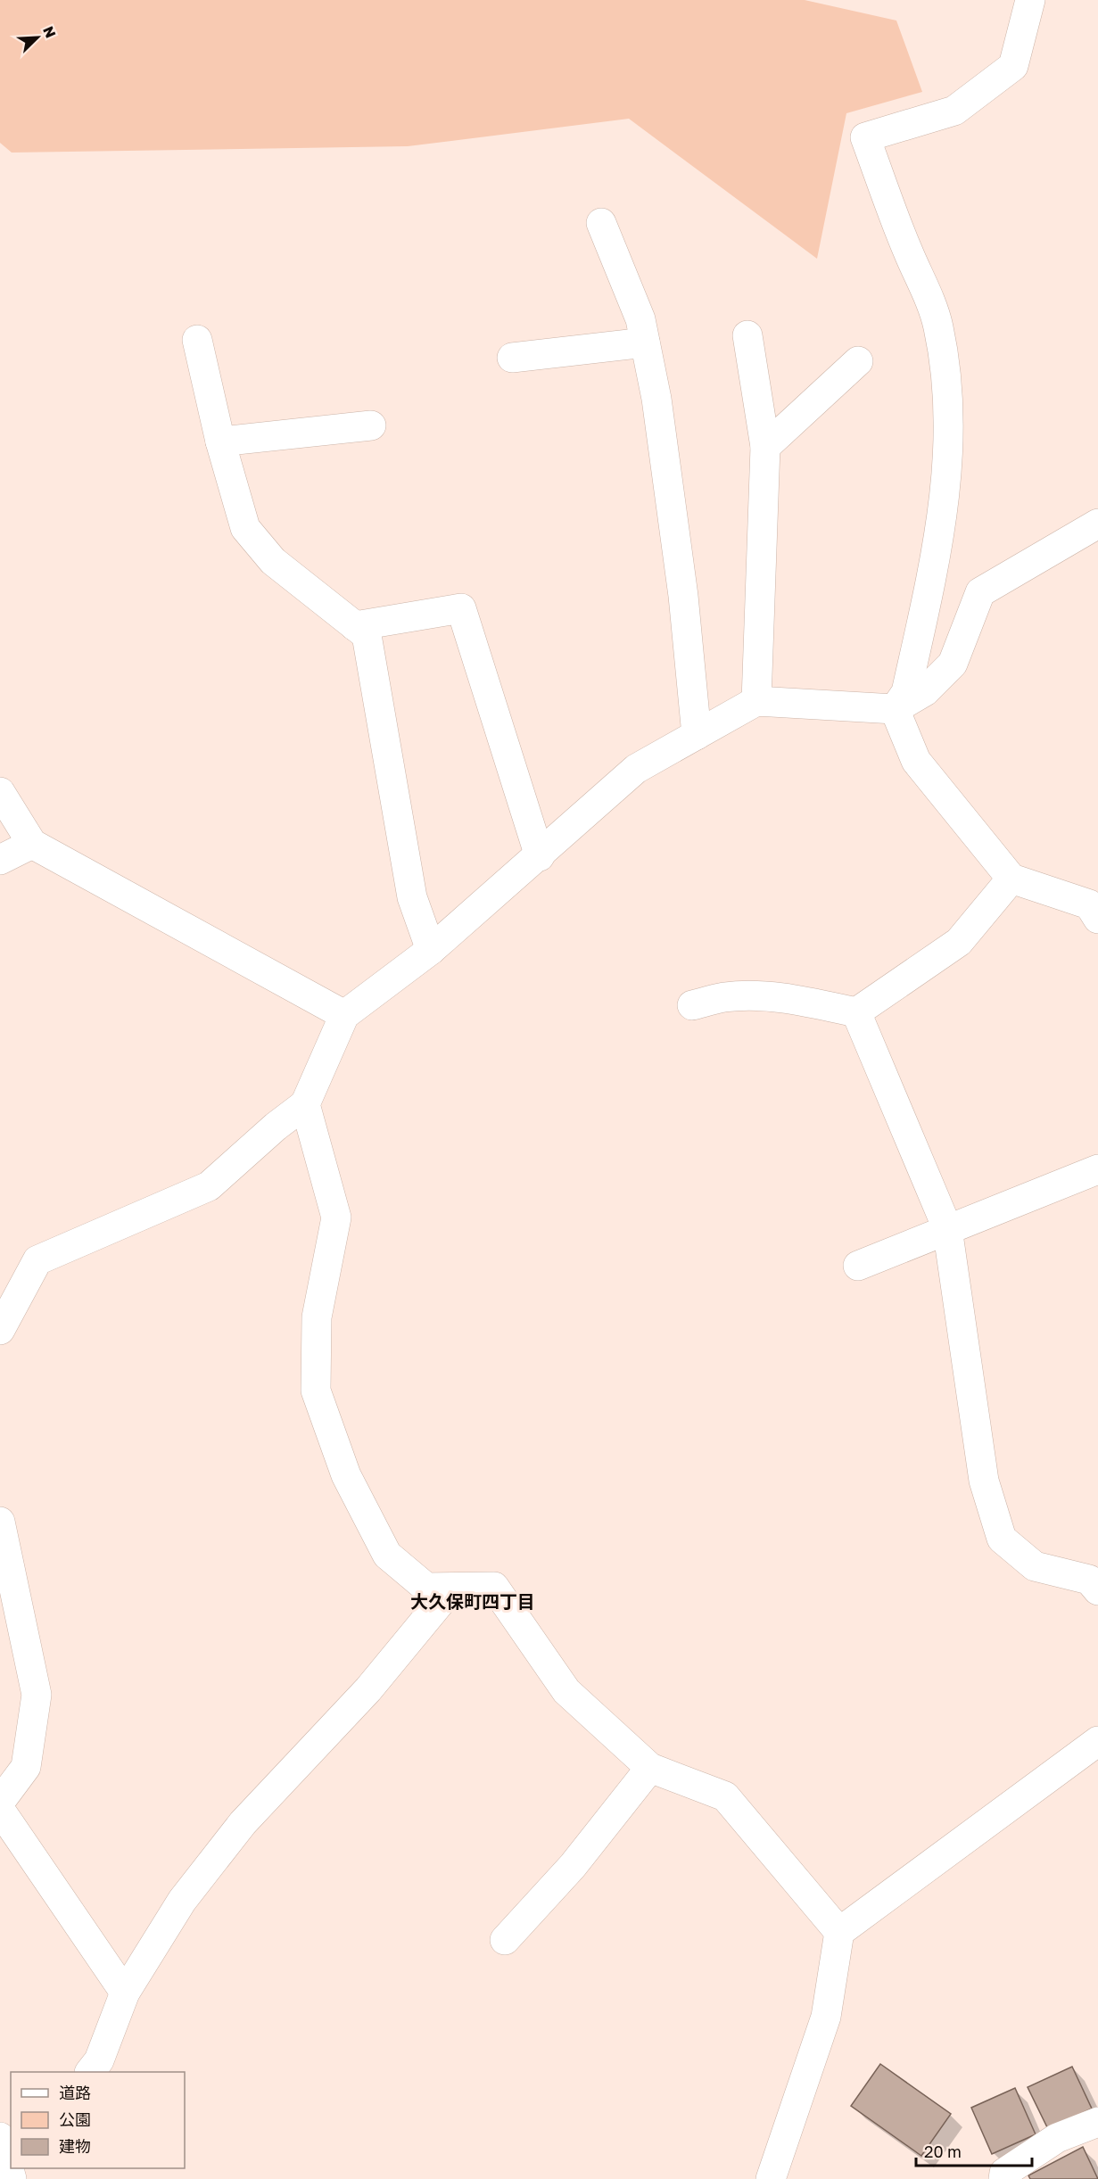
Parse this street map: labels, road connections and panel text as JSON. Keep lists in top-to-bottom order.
{
  "districts": ["大久保町四丁目"],
  "legend": ["道路", "公園", "建物"],
  "scale_bar": "20 m",
  "north": "top right"
}
